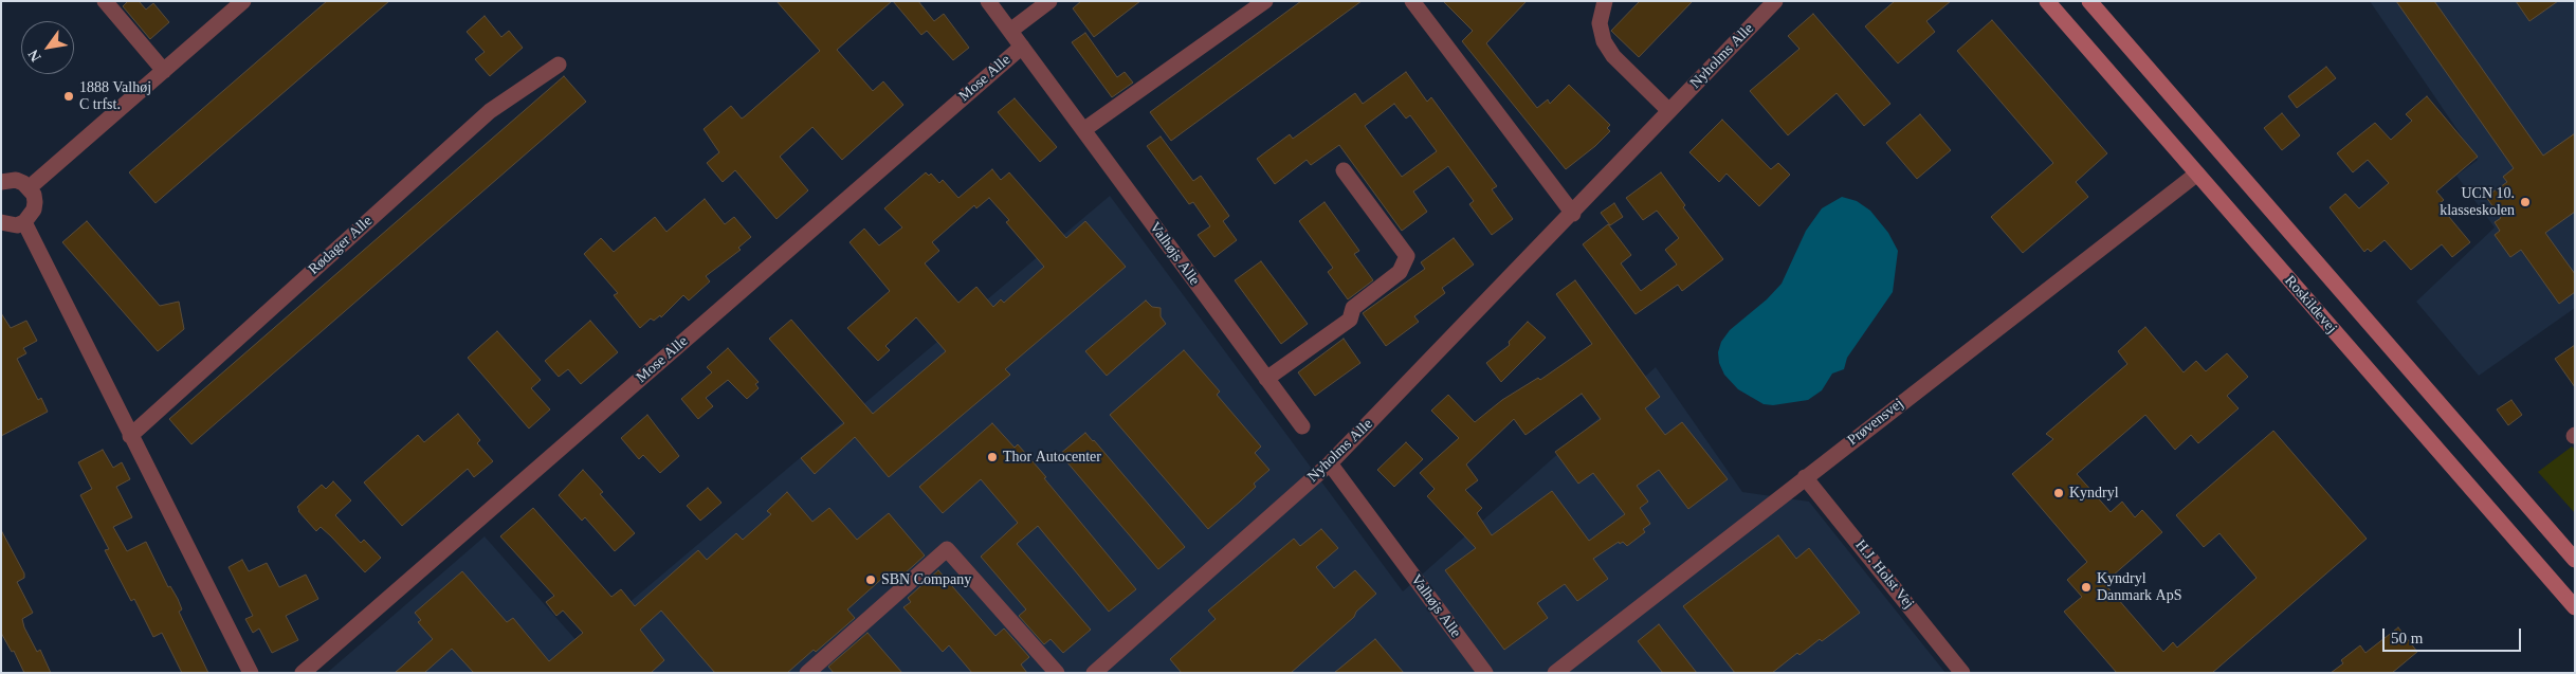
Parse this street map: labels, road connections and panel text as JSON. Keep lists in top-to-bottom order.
{
  "streets": {
    "main road": ["Roskildevej"],
    "street": [
      "Nyholms Alle",
      "Mose Alle",
      "Rødager Alle",
      "Valhøjs Alle",
      "Prøvensvej",
      "H.J. Holst Vej"
    ]
  },
  "crossings": [
    ["Nyholms Alle", "Valhøjs Alle"],
    ["Mose Alle", "Valhøjs Alle"],
    ["Roskildevej", "Prøvensvej"],
    ["Prøvensvej", "H.J. Holst Vej"]
  ],
  "places": [
    "1888 Valhøj C trfst.",
    "UCN 10. klasseskolen",
    "Thor Autocenter",
    "Kyndryl",
    "SBN Company",
    "Kyndryl Danmark ApS"
  ],
  "scale_bar": "50 m",
  "north": "bottom left"
}
